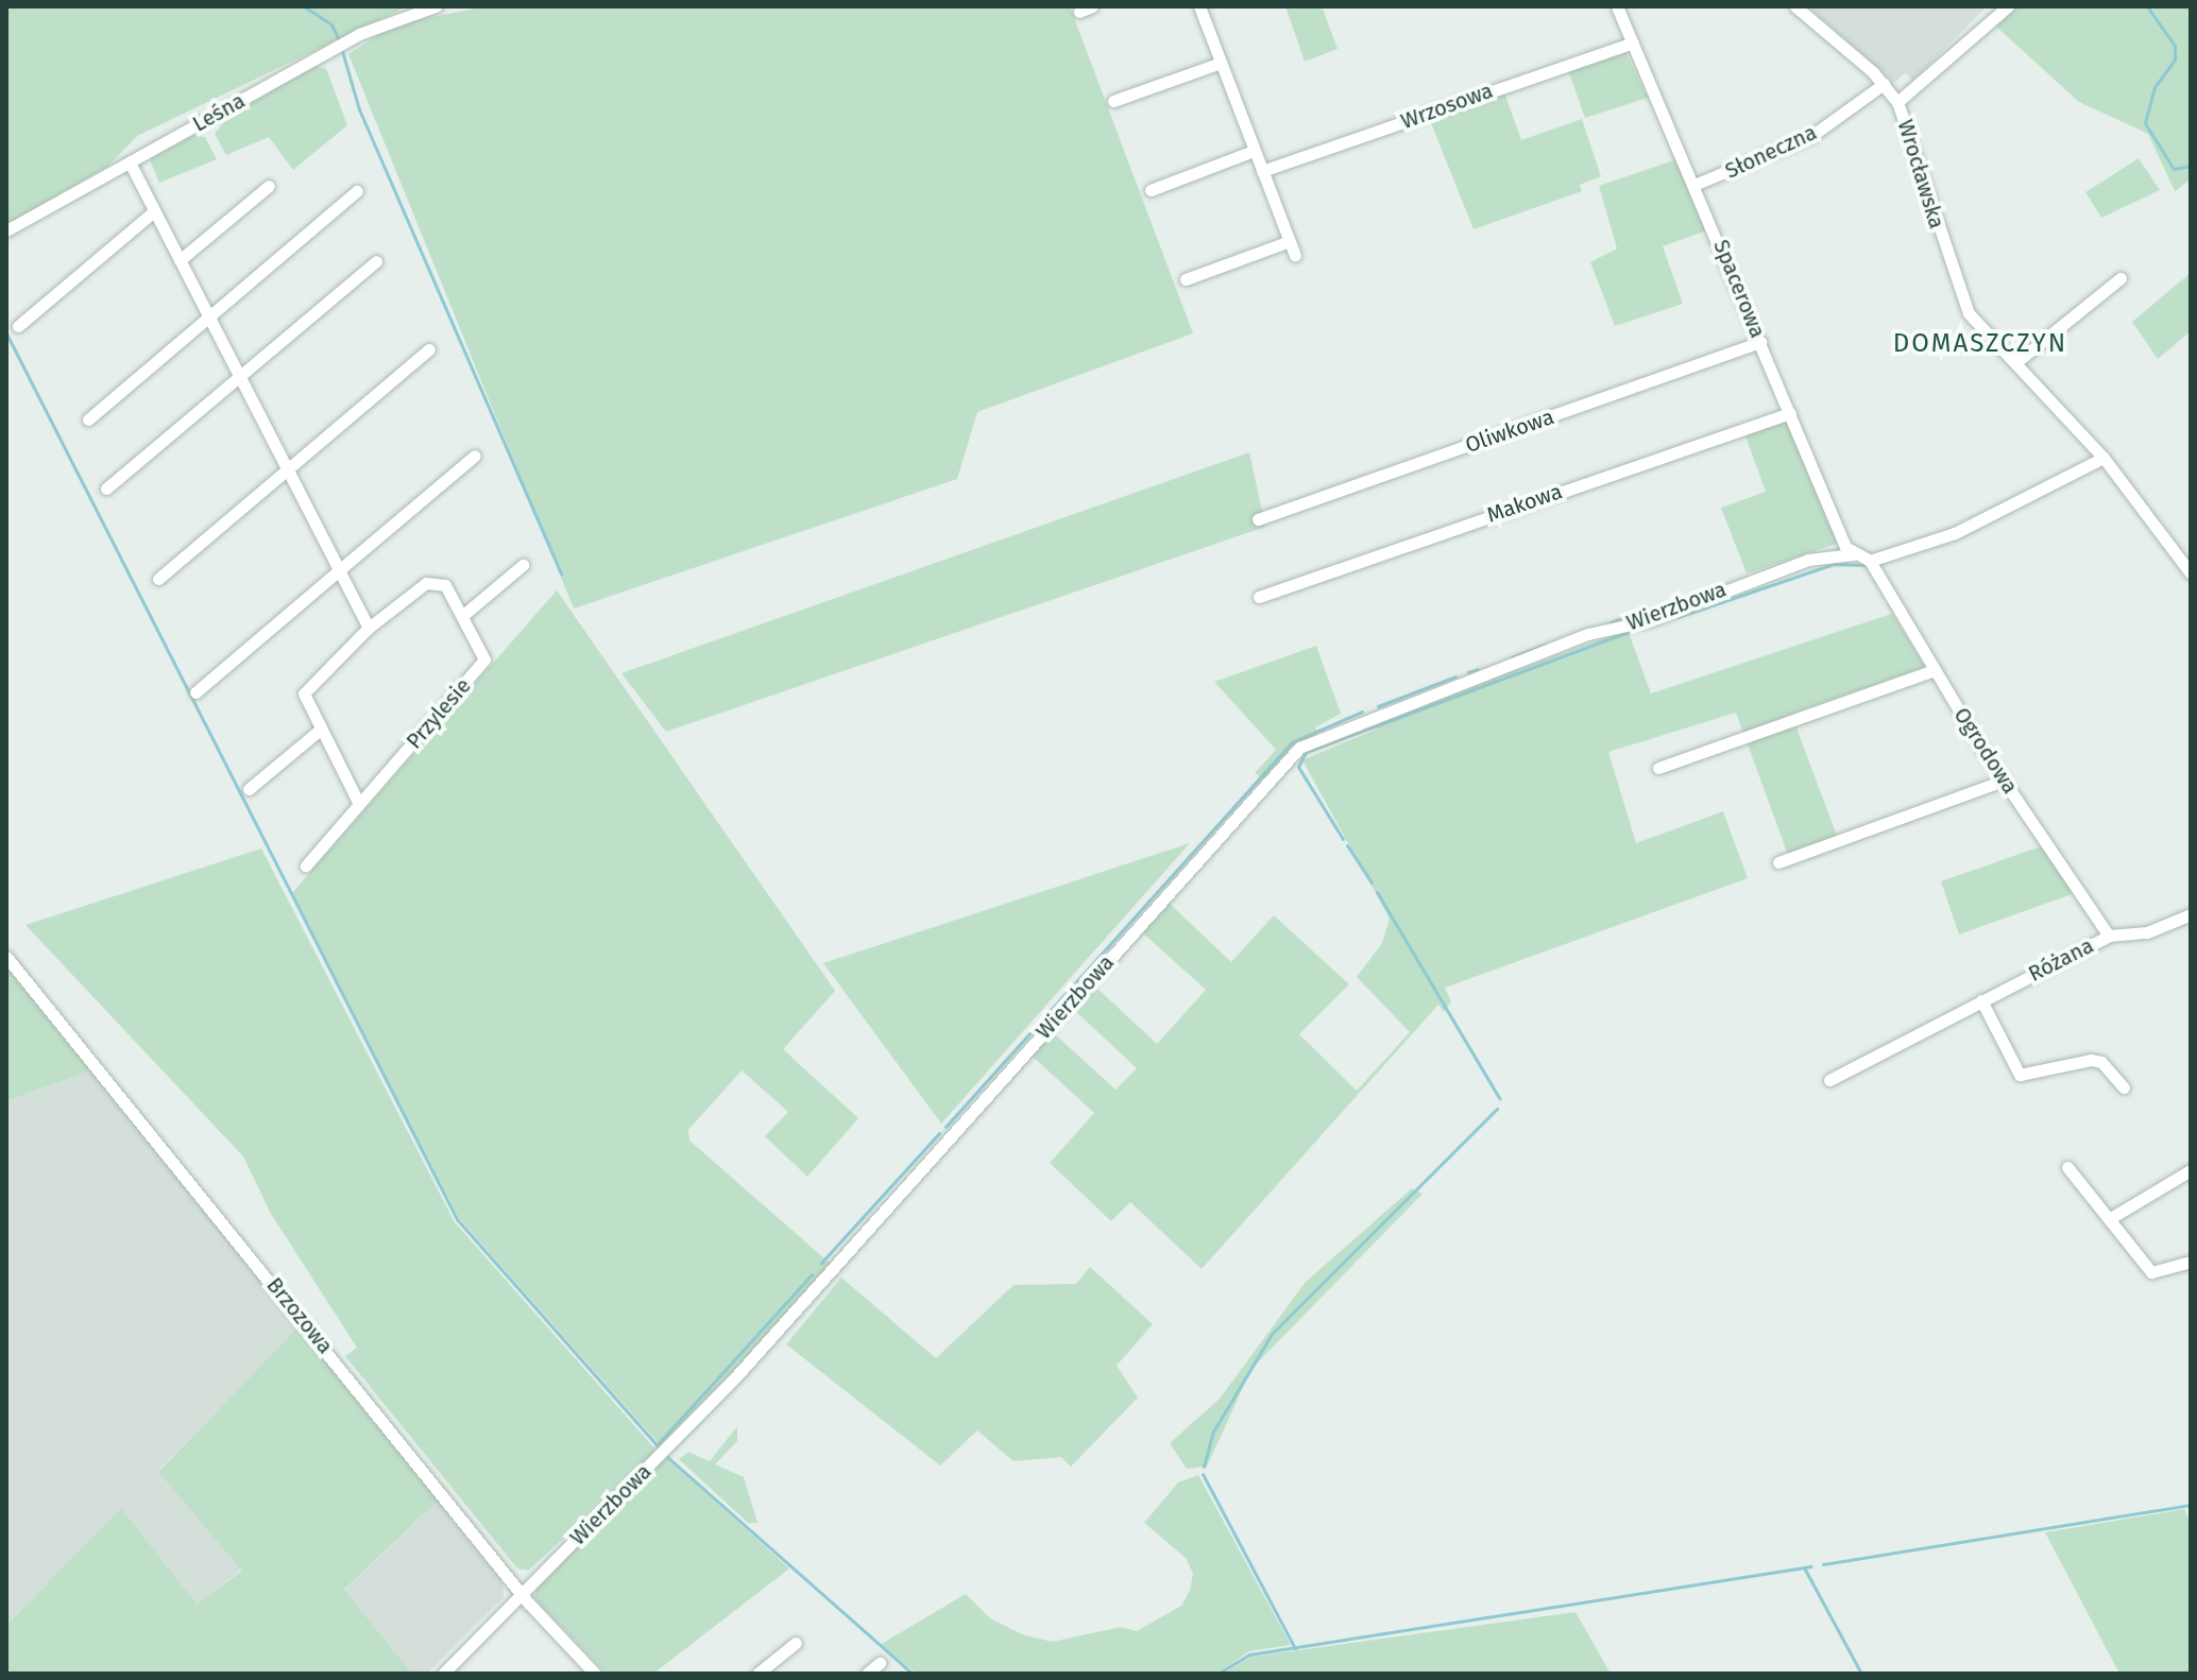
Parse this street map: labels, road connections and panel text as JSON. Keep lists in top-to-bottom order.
{
  "streets": {
    "street": [
      "Wrzosowa",
      "Leśna",
      "Słoneczna",
      "Wrocławska",
      "Spacerowa",
      "Oliwkowa",
      "Makowa",
      "Wierzbowa",
      "Przylesie",
      "Ogrodowa",
      "Różana",
      "Brzozowa"
    ]
  },
  "crossings": [
    ["Wrzosowa", "Spacerowa"],
    ["Słoneczna", "Wrocławska"],
    ["Słoneczna", "Spacerowa"],
    ["Spacerowa", "Oliwkowa"],
    ["Spacerowa", "Makowa"],
    ["Spacerowa", "Wierzbowa"],
    ["Wierzbowa", "Brzozowa"],
    ["Ogrodowa", "Różana"]
  ],
  "districts": ["DOMASZCZYN"]
}
